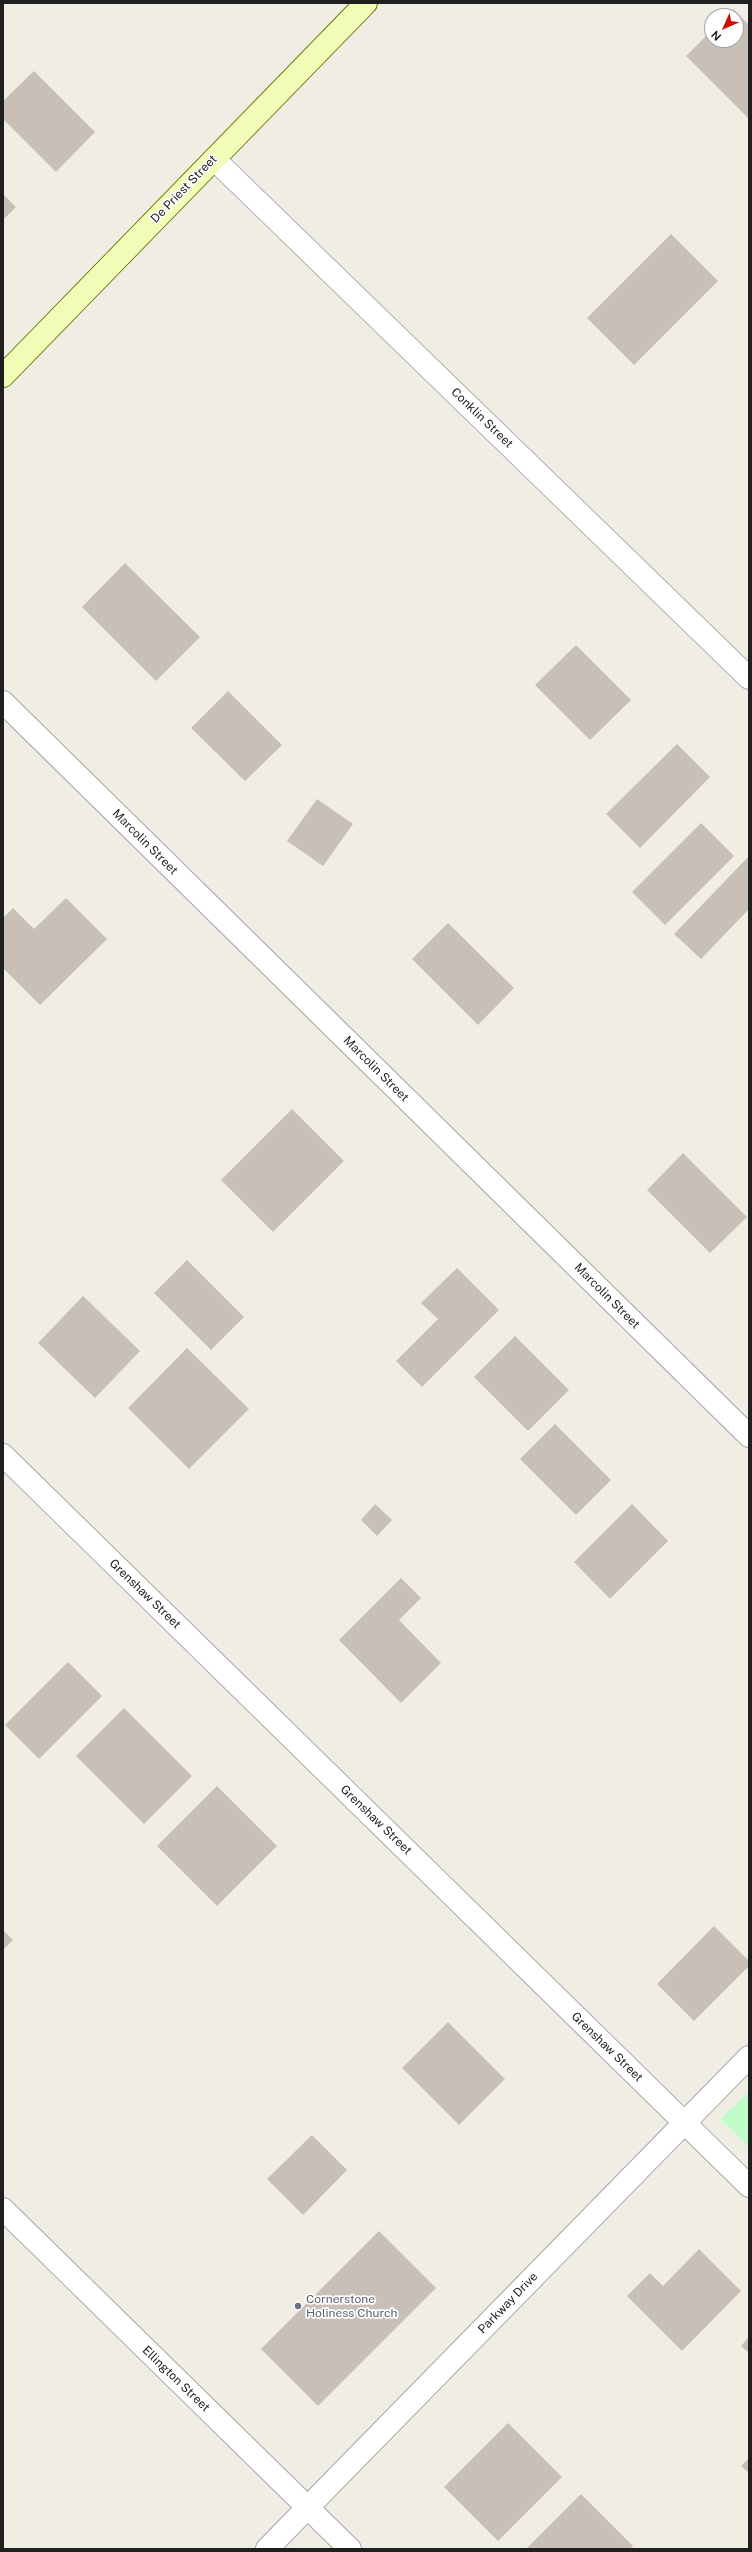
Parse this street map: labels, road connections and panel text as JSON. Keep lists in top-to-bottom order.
{
  "streets": {
    "street": [
      "De Priest Street",
      "Conklin Street",
      "Marcolin Street",
      "Grenshaw Street",
      "Parkway Drive",
      "Ellington Street"
    ]
  },
  "crossings": [
    ["De Priest Street", "Conklin Street"],
    ["Grenshaw Street", "Parkway Drive"],
    ["Parkway Drive", "Ellington Street"]
  ],
  "places": ["Cornerstone Holiness Church"],
  "north": "bottom left"
}
